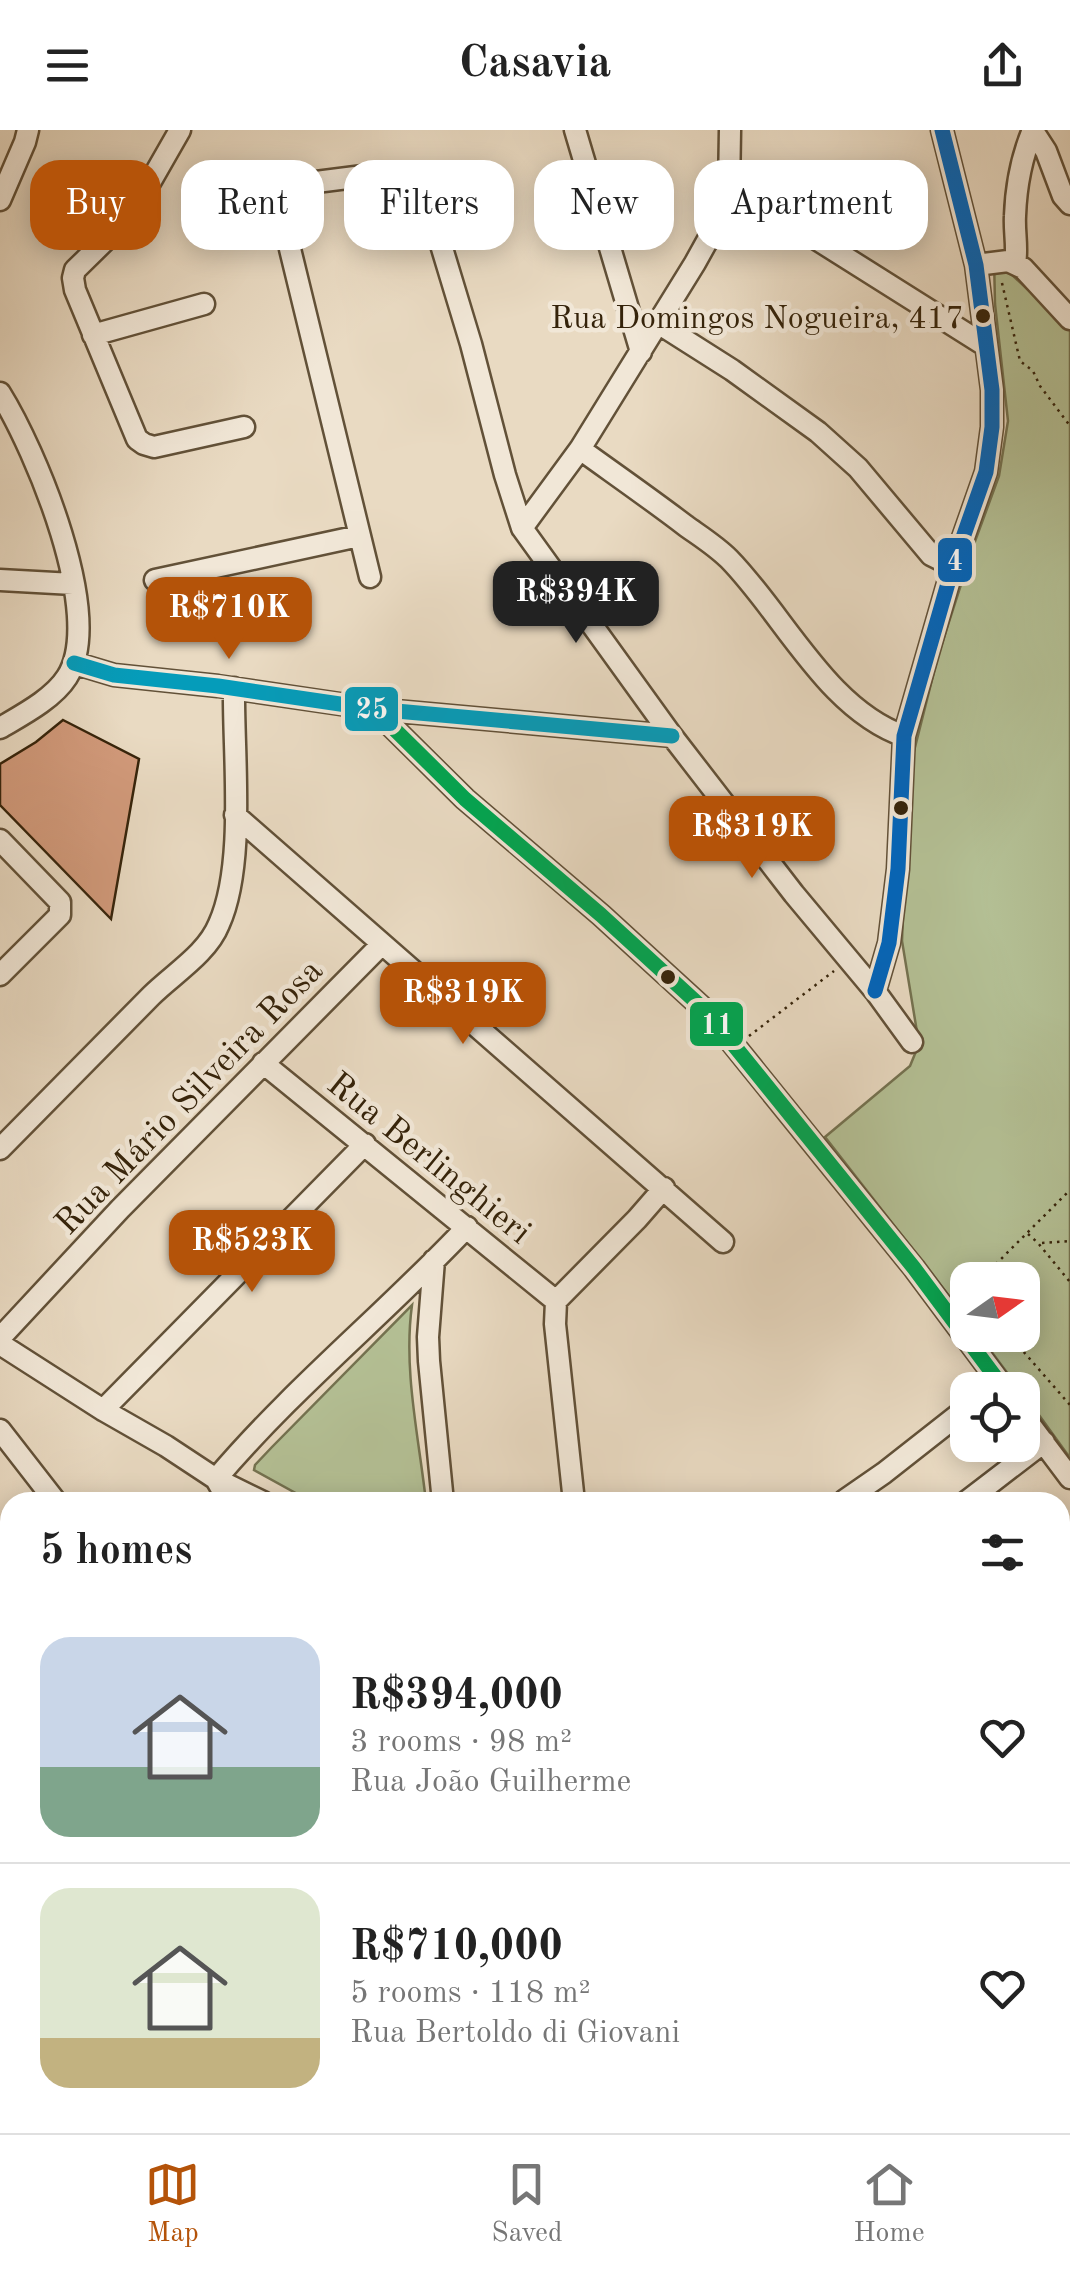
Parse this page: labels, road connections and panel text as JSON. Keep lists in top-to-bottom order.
{
  "streets": {
    "street": ["Rua Mário Silveira Rosa", "Rua Berlinghieri"]
  },
  "crossings": [
    ["Rua Mário Silveira Rosa", "Rua Berlinghieri"]
  ],
  "places": ["Rua Domingos Nogueira, 417"],
  "lines": ["transit line 4", "transit line 25", "transit line 11"],
  "north": "right",
  "page": {
    "header": "Casavia",
    "chip": [
      "Buy",
      "Rent",
      "Filters",
      "New",
      "Apartment"
    ],
    "price": [
      "R$394K",
      "R$710K",
      "R$319K",
      "R$319K",
      "R$523K"
    ],
    "heading": "5 homes",
    "list": [
      {
        "name": "R$394,000",
        "note": "3 rooms · 98 m² · Rua João Guilherme"
      },
      {
        "name": "R$710,000",
        "note": "5 rooms · 118 m² · Rua Bertoldo di Giovani"
      }
    ],
    "tabs": ["Map", "Saved", "Home"]
  }
}
